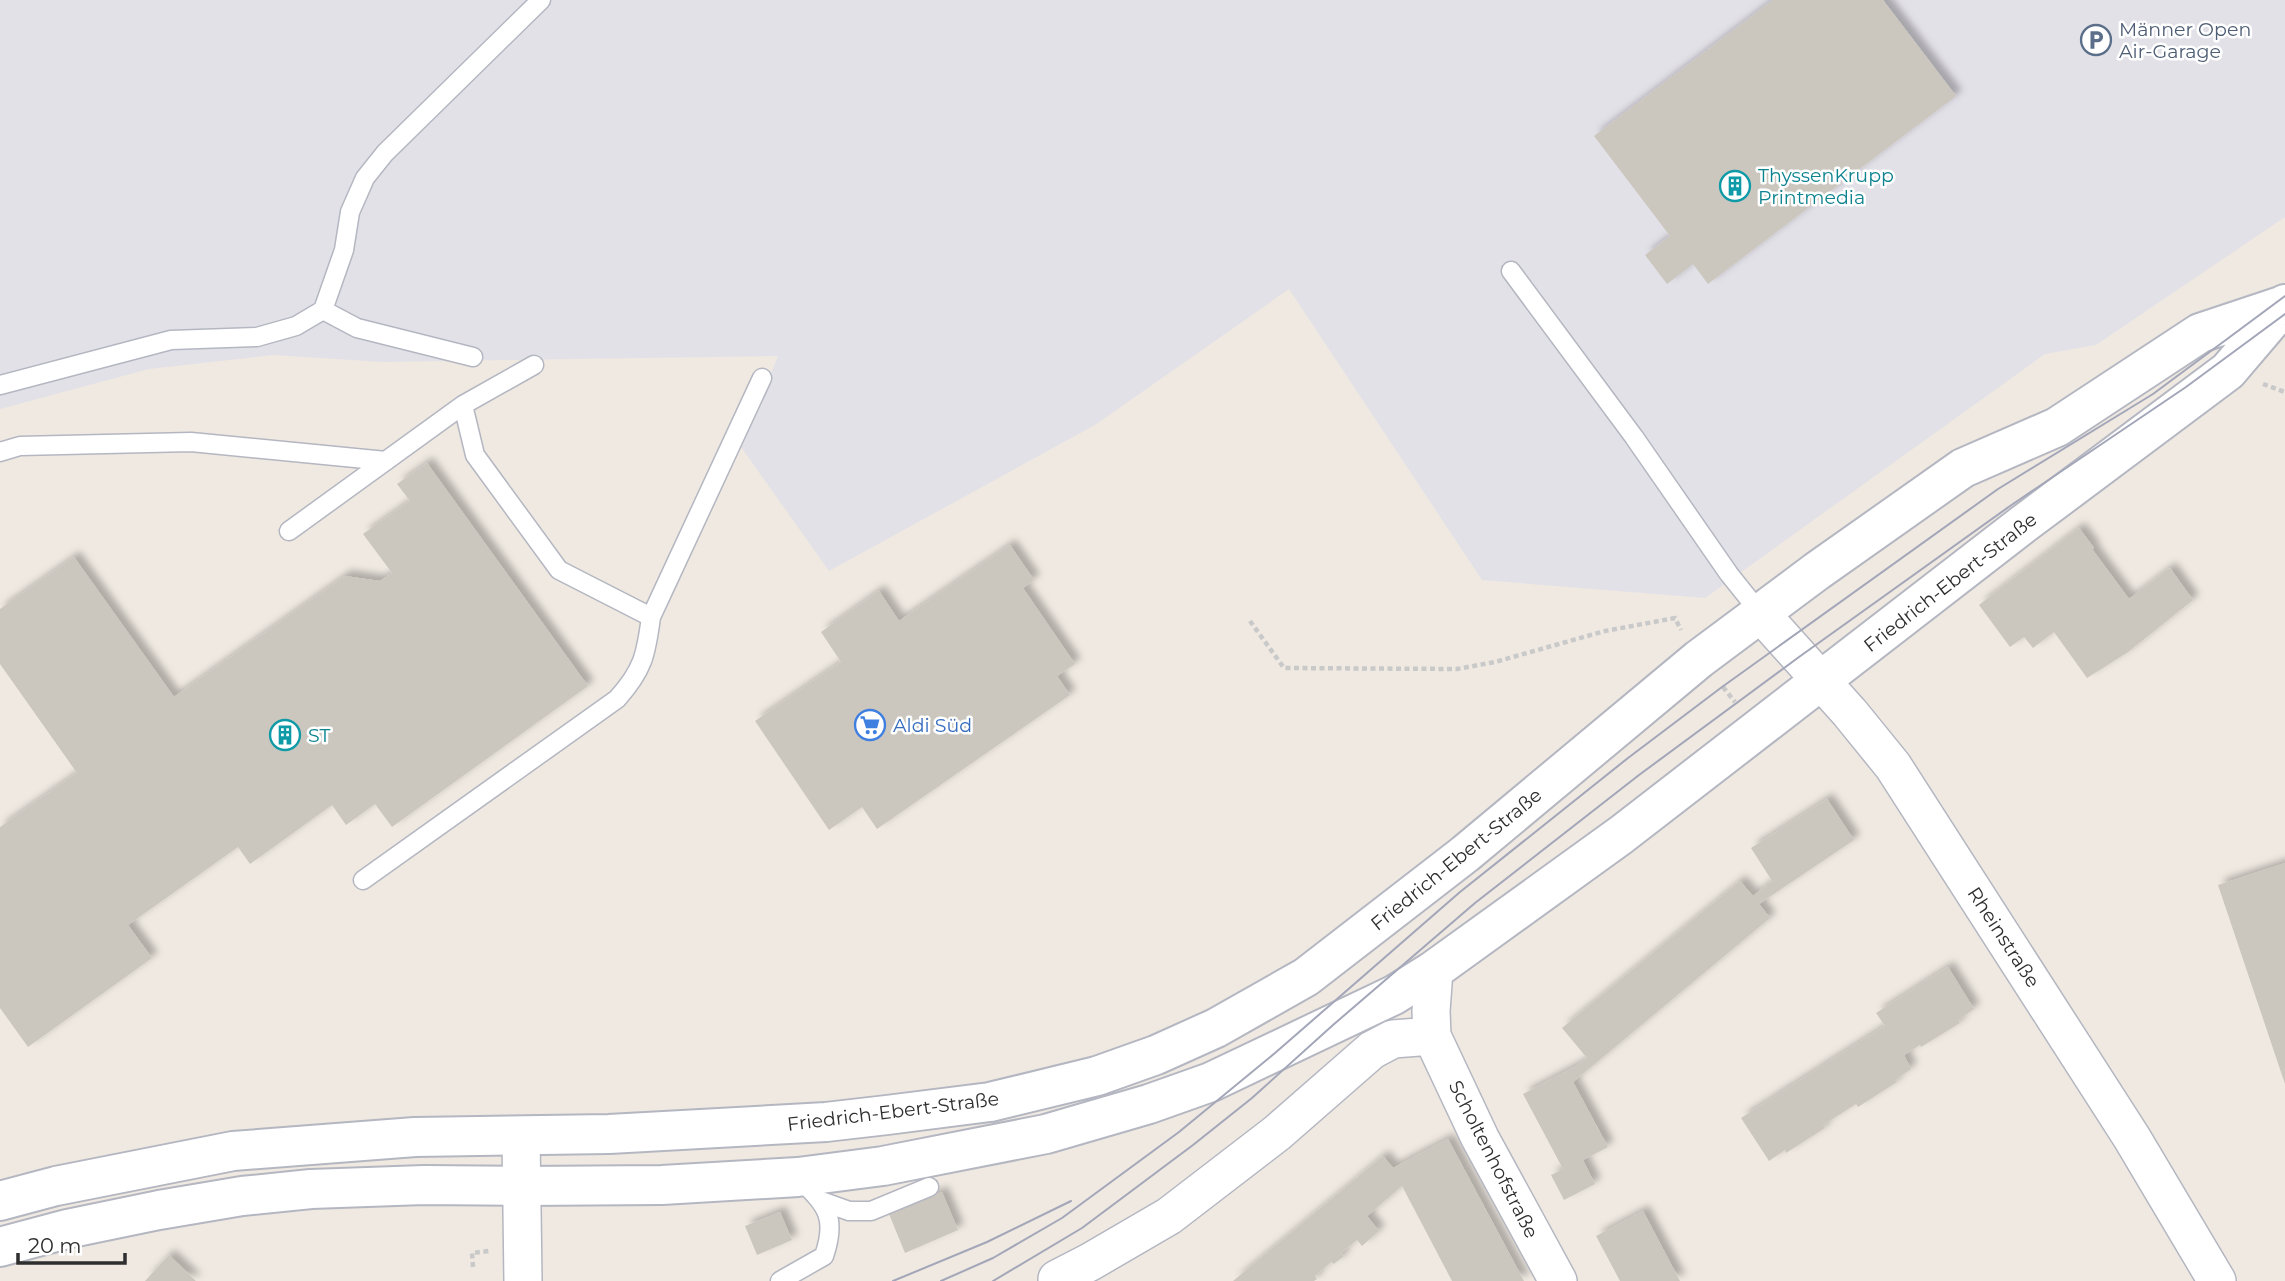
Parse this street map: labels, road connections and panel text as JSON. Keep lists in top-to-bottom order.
{
  "streets": {
    "main road": ["Friedrich-Ebert-Straße"],
    "street": ["Rheinstraße", "Scholtenhofstraße"]
  },
  "crossings": [
    ["Friedrich-Ebert-Straße", "Rheinstraße"]
  ],
  "places": {
    "parking": ["Männer Open Air-Garage"],
    "building": ["ThyssenKrupp Printmedia", "ST"],
    "supermarket": ["Aldi Süd"]
  },
  "scale_bar": "20 m"
}
